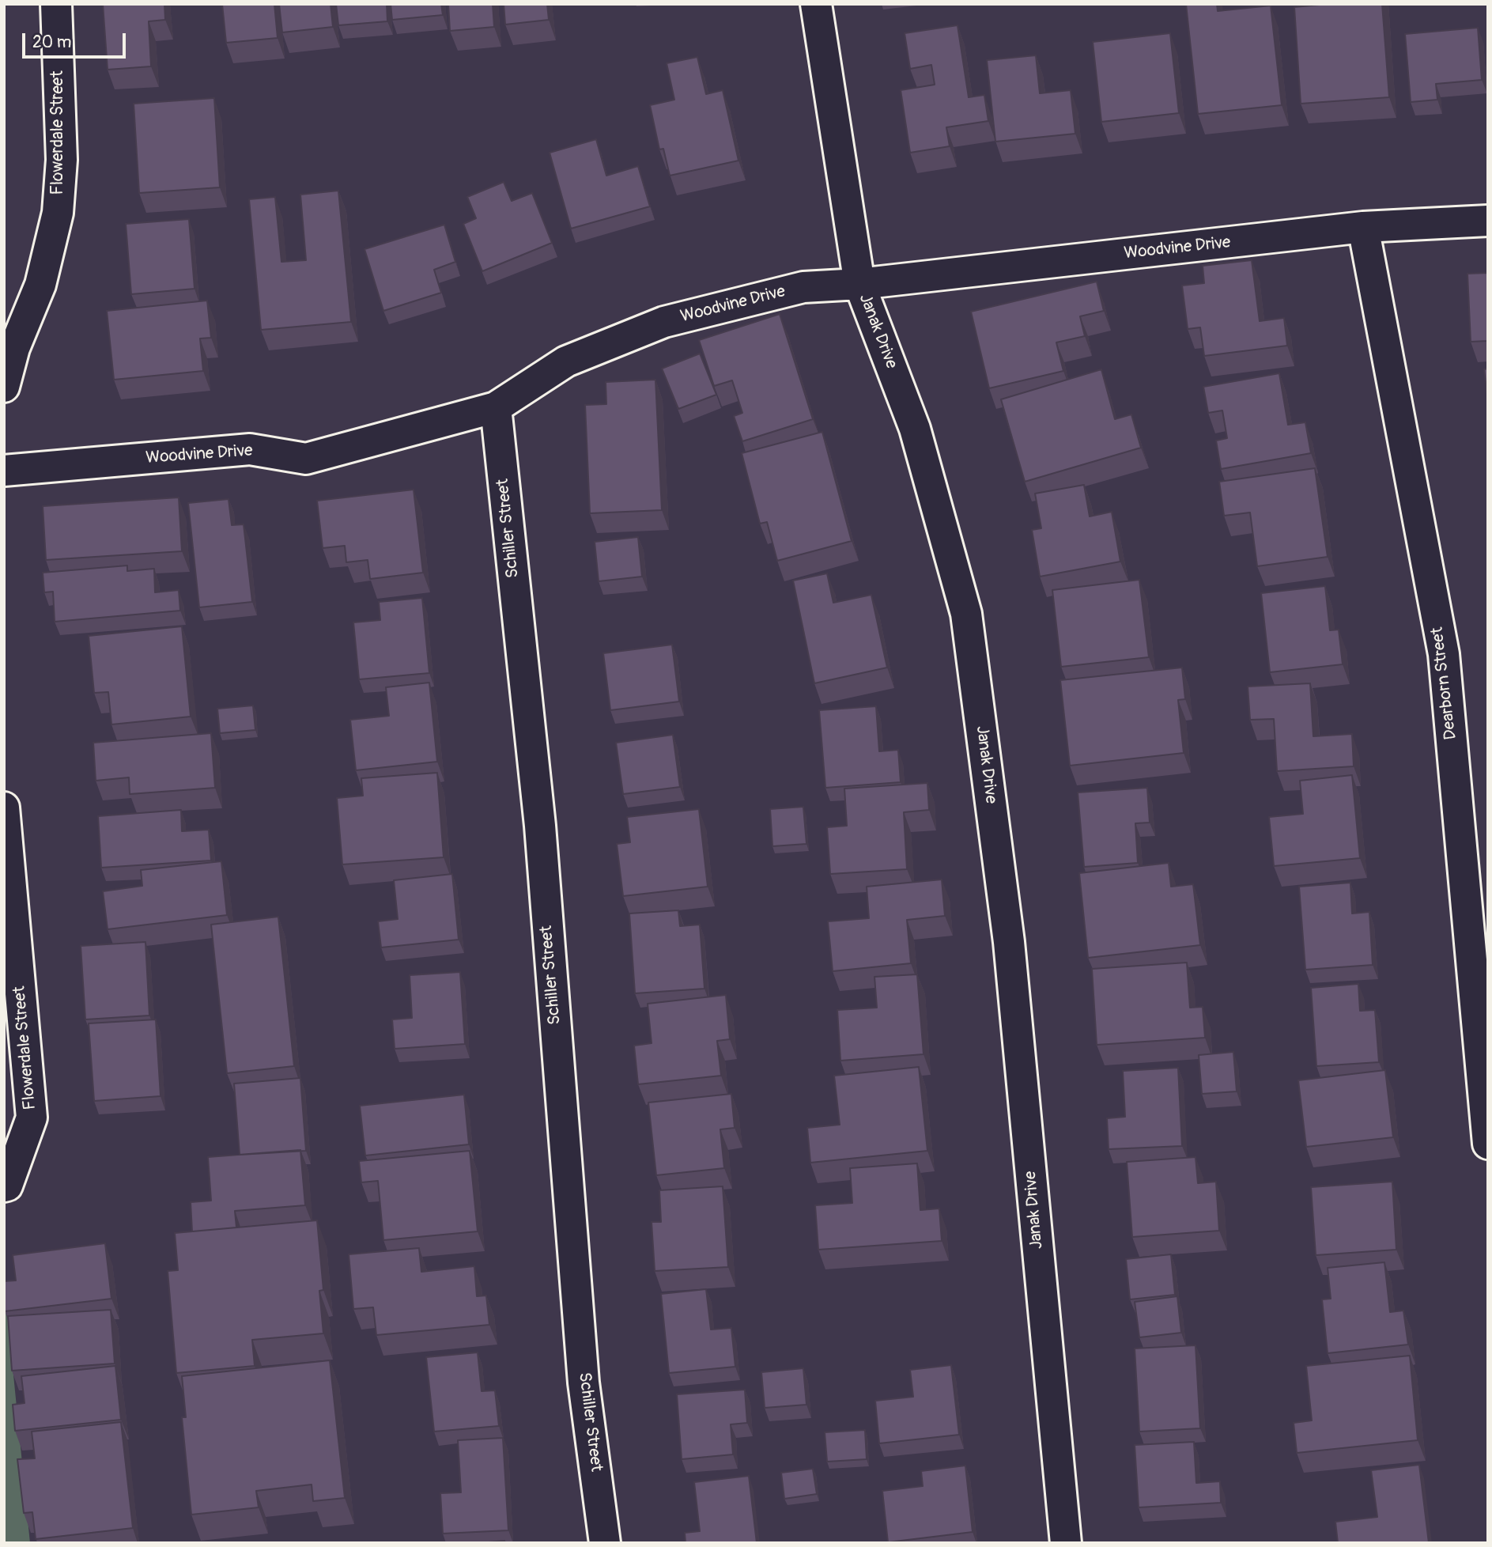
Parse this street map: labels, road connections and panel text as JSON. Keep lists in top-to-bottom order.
{
  "streets": {
    "street": [
      "Flowerdale Street",
      "Woodvine Drive",
      "Janak Drive",
      "Schiller Street",
      "Dearborn Street"
    ]
  },
  "crossings": [
    ["Woodvine Drive", "Janak Drive"],
    ["Woodvine Drive", "Schiller Street"],
    ["Woodvine Drive", "Dearborn Street"]
  ],
  "scale_bar": "20 m"
}
